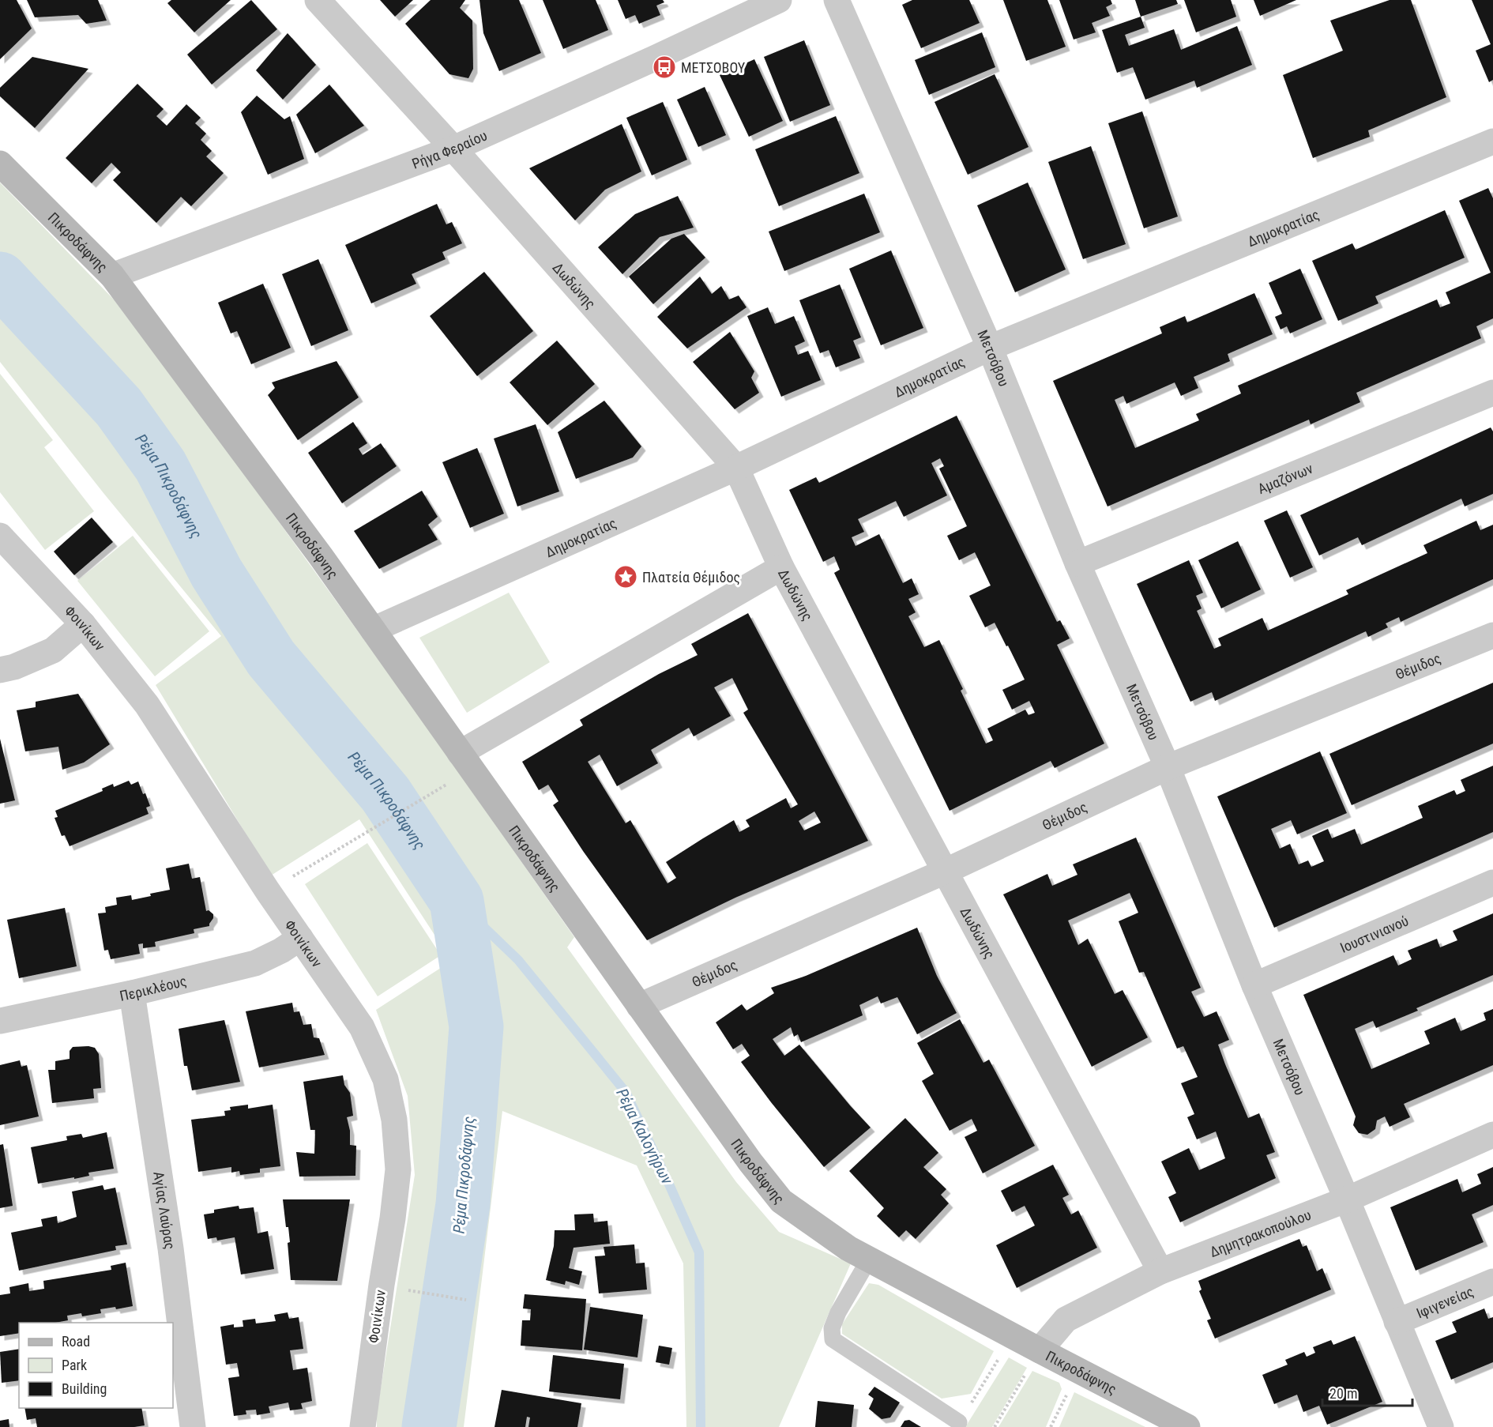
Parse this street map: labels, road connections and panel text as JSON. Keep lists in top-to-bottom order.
{
  "streets": {
    "street": [
      "Ρήγα Φεραίου",
      "Δημοκρατίας",
      "Πικροδάφνης",
      "Δωδώνης",
      "Μετσόβου",
      "Αμαζόνων",
      "Φοινίκων",
      "Θέμιδος",
      "Ιουστινιανού",
      "Περικλέους",
      "Αγίας Λαύρας",
      "Δημητρακοπούλου",
      "Ιφιγενείας"
    ]
  },
  "crossings": [
    ["Ρήγα Φεραίου", "Πικροδάφνης"],
    ["Ρήγα Φεραίου", "Δωδώνης"],
    ["Δημοκρατίας", "Πικροδάφνης"],
    ["Δημοκρατίας", "Δωδώνης"],
    ["Δημοκρατίας", "Μετσόβου"],
    ["Πικροδάφνης", "Θέμιδος"],
    ["Πικροδάφνης", "Δημητρακοπούλου"],
    ["Δωδώνης", "Θέμιδος"],
    ["Δωδώνης", "Δημητρακοπούλου"],
    ["Μετσόβου", "Αμαζόνων"],
    ["Μετσόβου", "Θέμιδος"],
    ["Μετσόβου", "Ιουστινιανού"],
    ["Μετσόβου", "Δημητρακοπούλου"],
    ["Μετσόβου", "Ιφιγενείας"],
    ["Φοινίκων", "Περικλέους"],
    ["Περικλέους", "Αγίας Λαύρας"]
  ],
  "water": ["Ρέμα Πικροδάφνης", "Ρέμα Καλογήρων"],
  "places": {
    "bus stop": ["ΜΕΤΣΟΒΟΥ"],
    "place": ["Πλατεία Θέμιδος"]
  },
  "legend": ["Road", "Park", "Building"],
  "scale_bar": "20 m"
}
